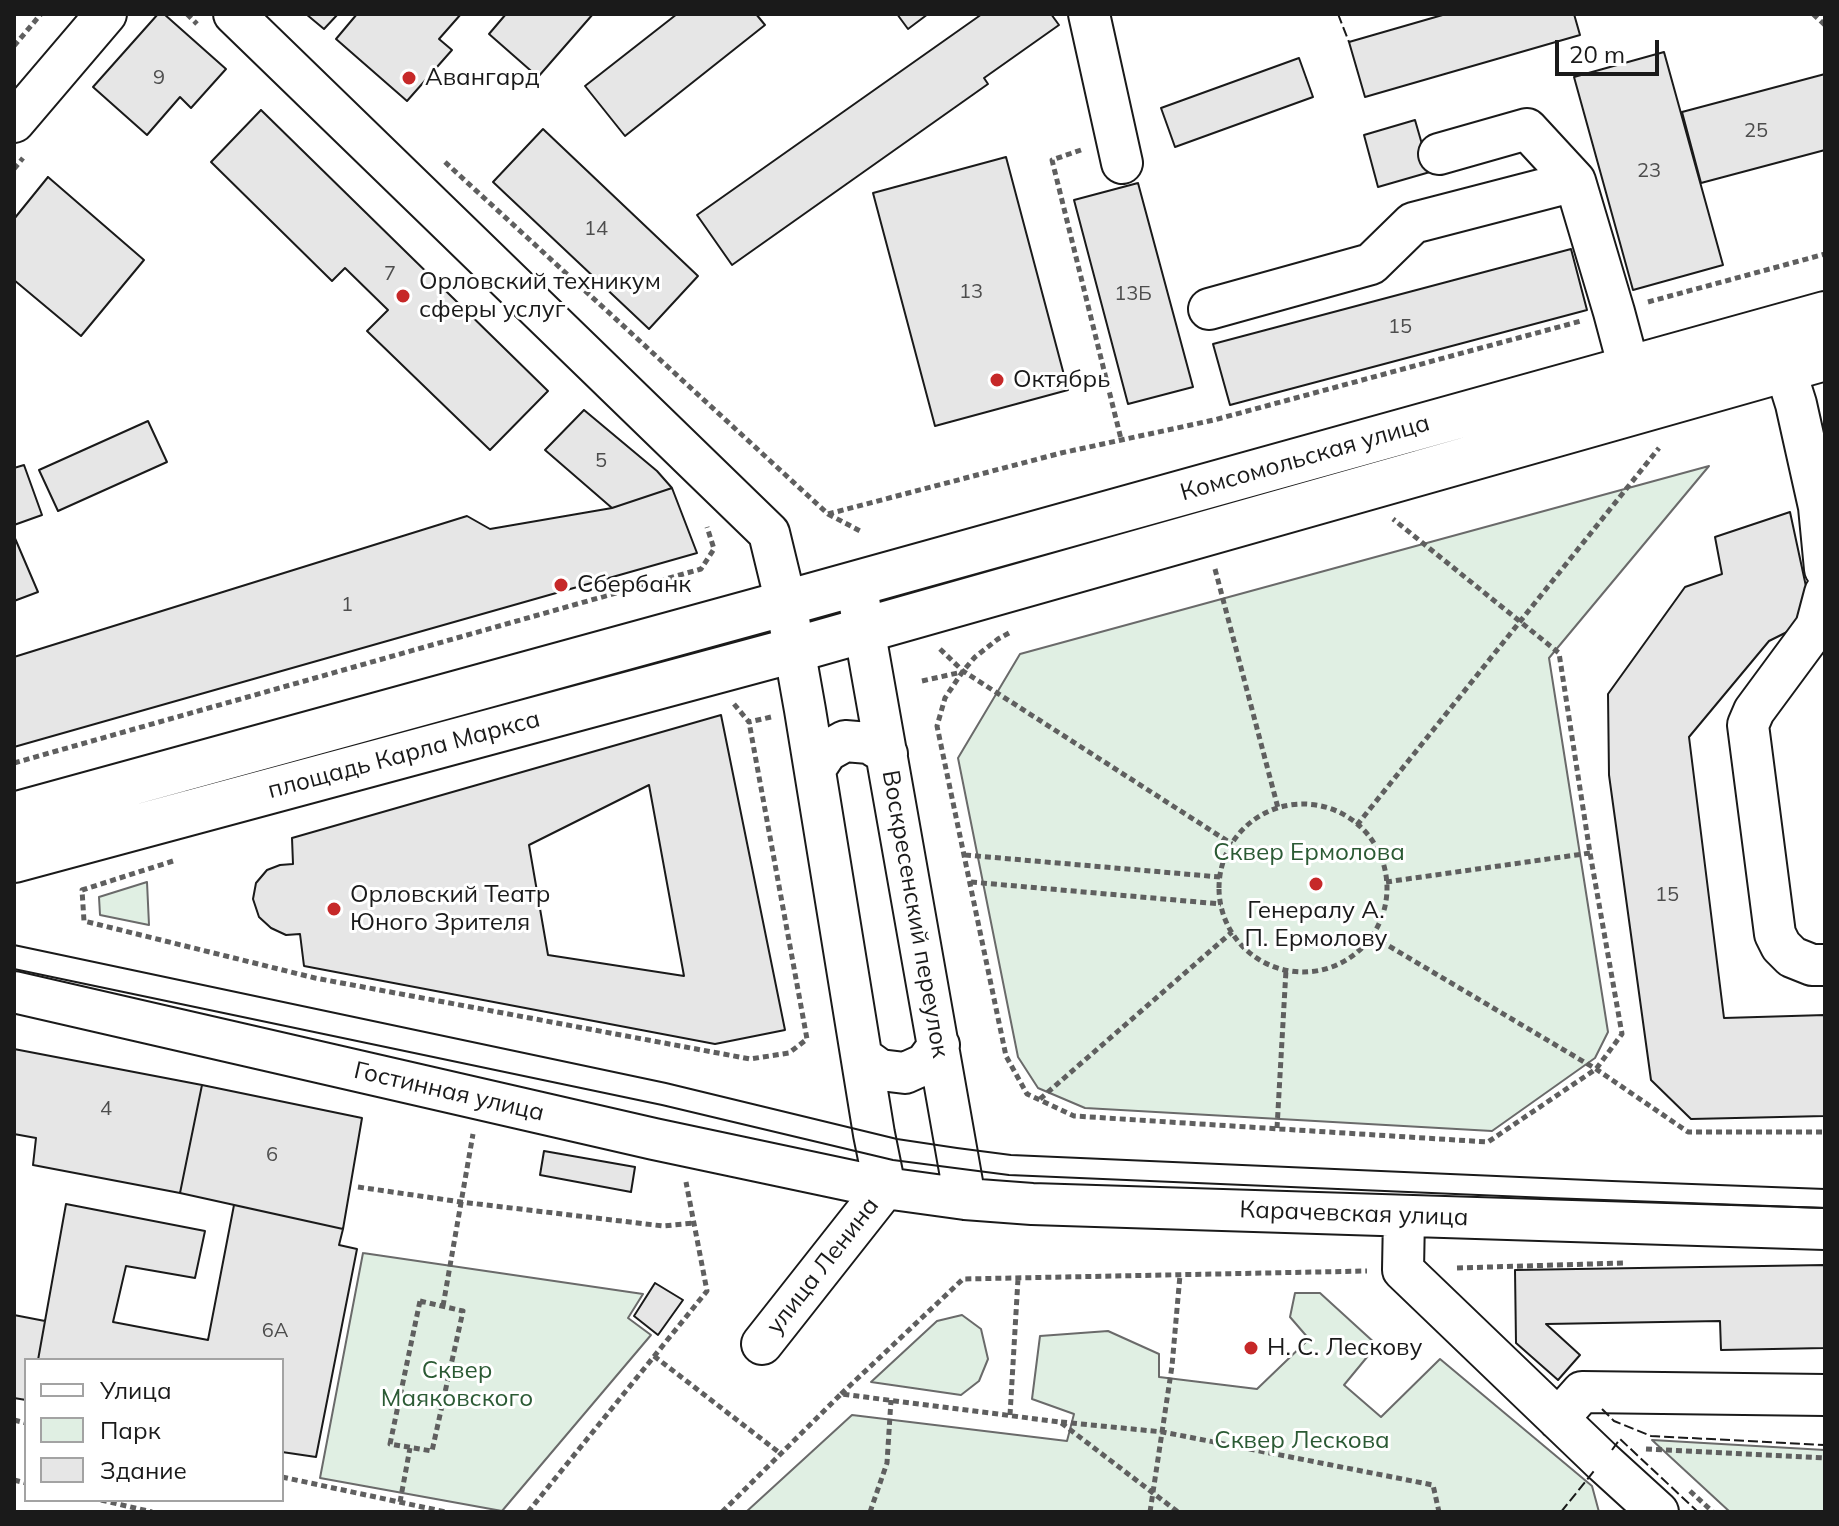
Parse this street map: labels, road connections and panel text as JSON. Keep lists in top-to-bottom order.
{
  "streets": {
    "main road": ["Комсомольская улица", "площадь Карла Маркса"],
    "street": [
      "Воскресенский переулок",
      "Гостинная улица",
      "Карачевская улица",
      "улица Ленина"
    ]
  },
  "crossings": [
    ["Комсомольская улица", "площадь Карла Маркса"],
    ["Комсомольская улица", "Воскресенский переулок"],
    ["Воскресенский переулок", "Карачевская улица"],
    ["Гостинная улица", "Карачевская улица"],
    ["Гостинная улица", "улица Ленина"],
    ["Карачевская улица", "улица Ленина"]
  ],
  "parks": ["Сквер Ермолова", "Сквер Маяковского", "Сквер Лескова"],
  "places": [
    "Авангард",
    "Орловский техникум сферы услуг",
    "Октябрь",
    "Сбербанк",
    "Генералу А. П. Ермолову",
    "Орловский Театр Юного Зрителя",
    "Н. С. Лескову"
  ],
  "house_numbers": [
    "9",
    "25",
    "23",
    "14",
    "7",
    "13",
    "13Б",
    "15",
    "5",
    "1",
    "15",
    "4",
    "6",
    "6А"
  ],
  "legend": ["Улица", "Парк", "Здание"],
  "scale_bar": "20 m"
}
